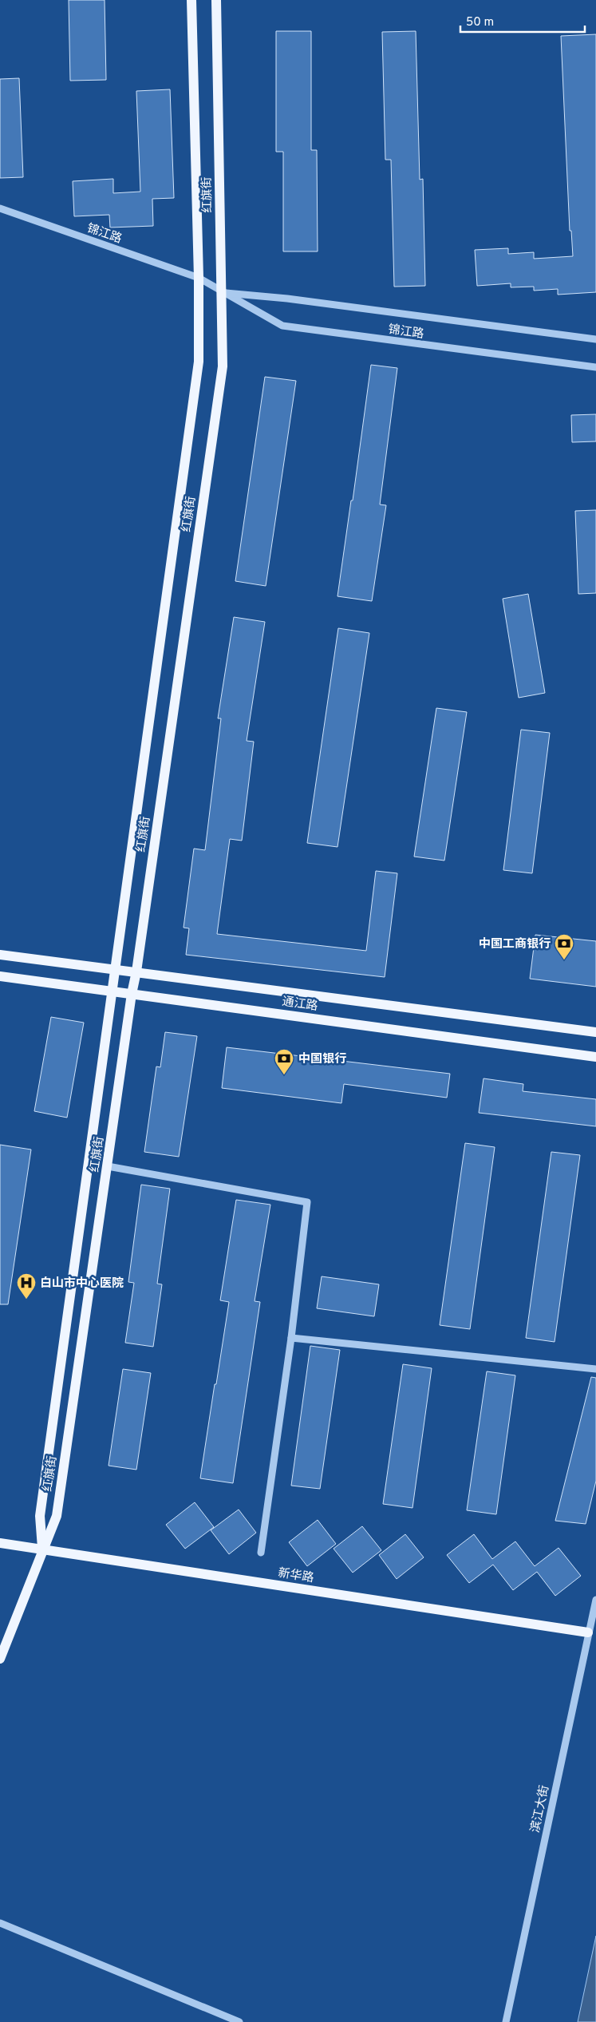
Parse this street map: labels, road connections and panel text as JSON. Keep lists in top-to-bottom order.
{
  "streets": {
    "main road": ["红旗街", "通江路", "新华路"],
    "street": ["锦江路", "滨江大街"]
  },
  "crossings": [
    ["红旗街", "锦江路"],
    ["红旗街", "通江路"],
    ["红旗街", "新华路"],
    ["新华路", "滨江大街"]
  ],
  "places": {
    "bank": ["中国工商银行", "中国银行"],
    "hospital": ["白山市中心医院"]
  },
  "scale_bar": "50 m"
}
